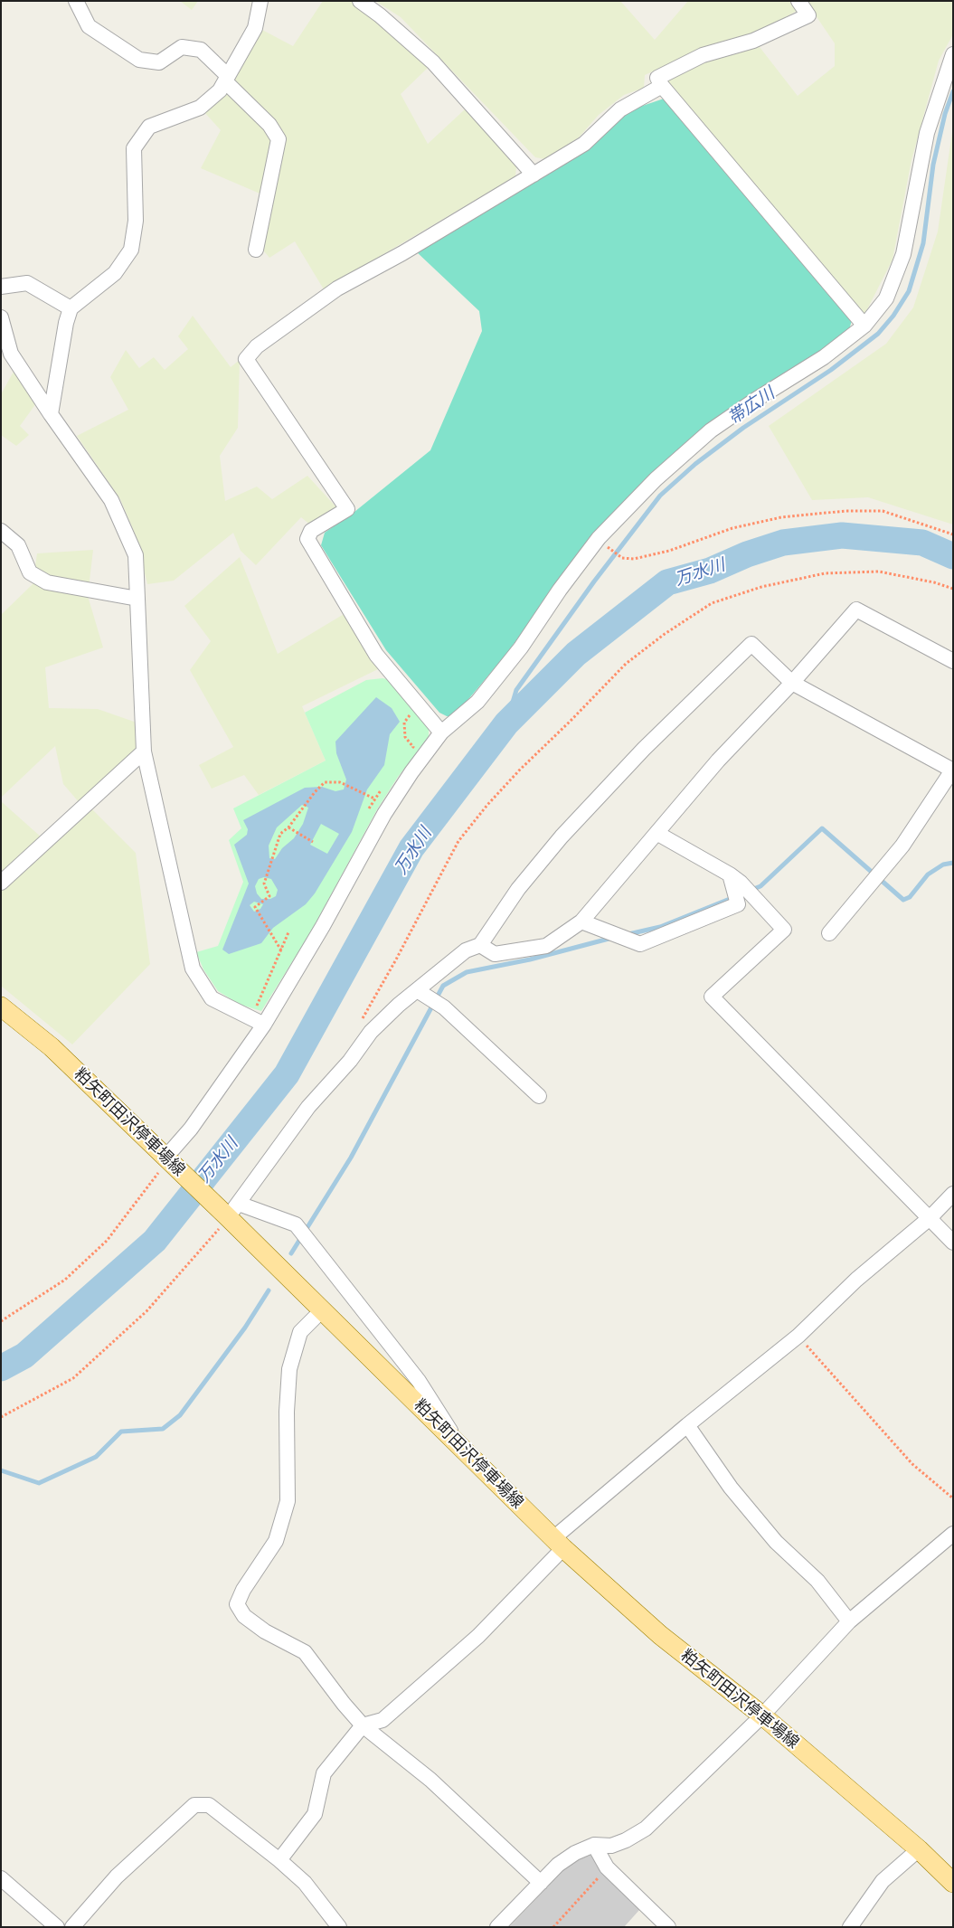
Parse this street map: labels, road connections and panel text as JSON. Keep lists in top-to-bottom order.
{
  "streets": {
    "main road": ["粕矢町田沢停車場線"]
  },
  "water": ["帯広川", "万水川"]
}
